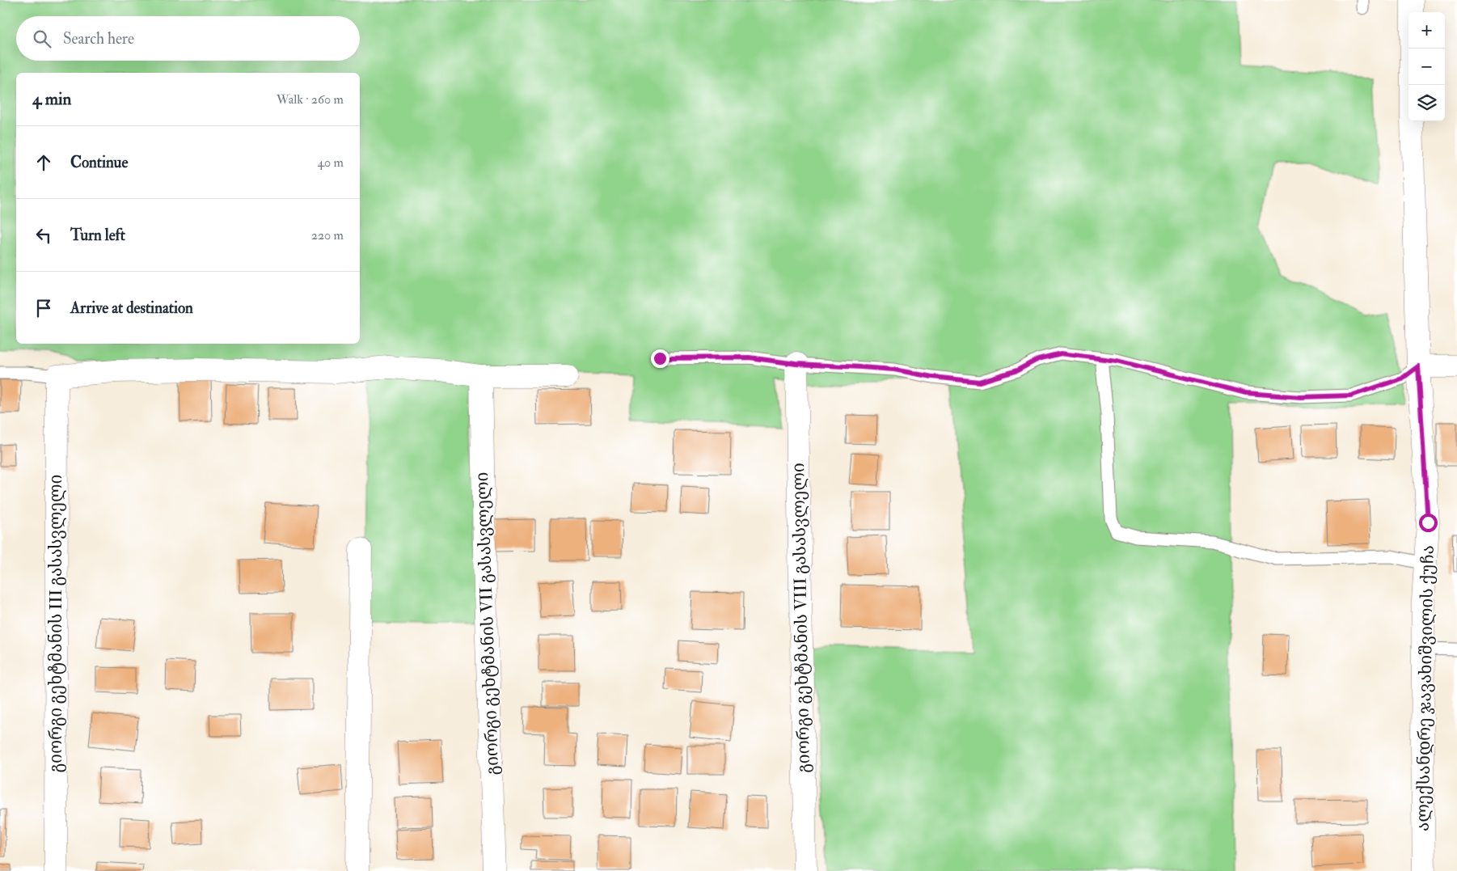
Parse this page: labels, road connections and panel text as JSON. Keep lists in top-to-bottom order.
{
  "streets": {
    "street": [
      "გიორგი გეხტმანის VIII გასასვლელი",
      "გიორგი გეხტმანის III გასასვლელი",
      "გიორგი გეხტმანის VII გასასვლელი",
      "ალექსანდრე ჯავახიშვილის ქუჩა"
    ]
  },
  "page": {
    "map_buttons": ["+", "−"],
    "search": "Search here",
    "heading": ["4 min", "Walk · 260 m"],
    "list": [
      ["Continue", "40 m"],
      ["Turn left", "220 m"],
      "Arrive at destination"
    ]
  }
}
